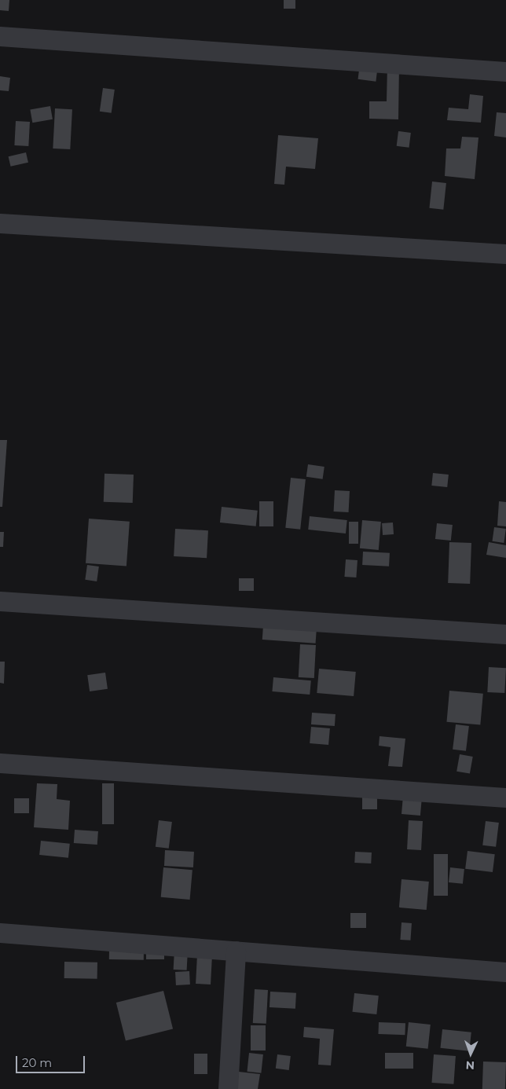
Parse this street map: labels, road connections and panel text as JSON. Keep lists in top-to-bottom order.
{
  "scale_bar": "20 m",
  "north": "bottom"
}
